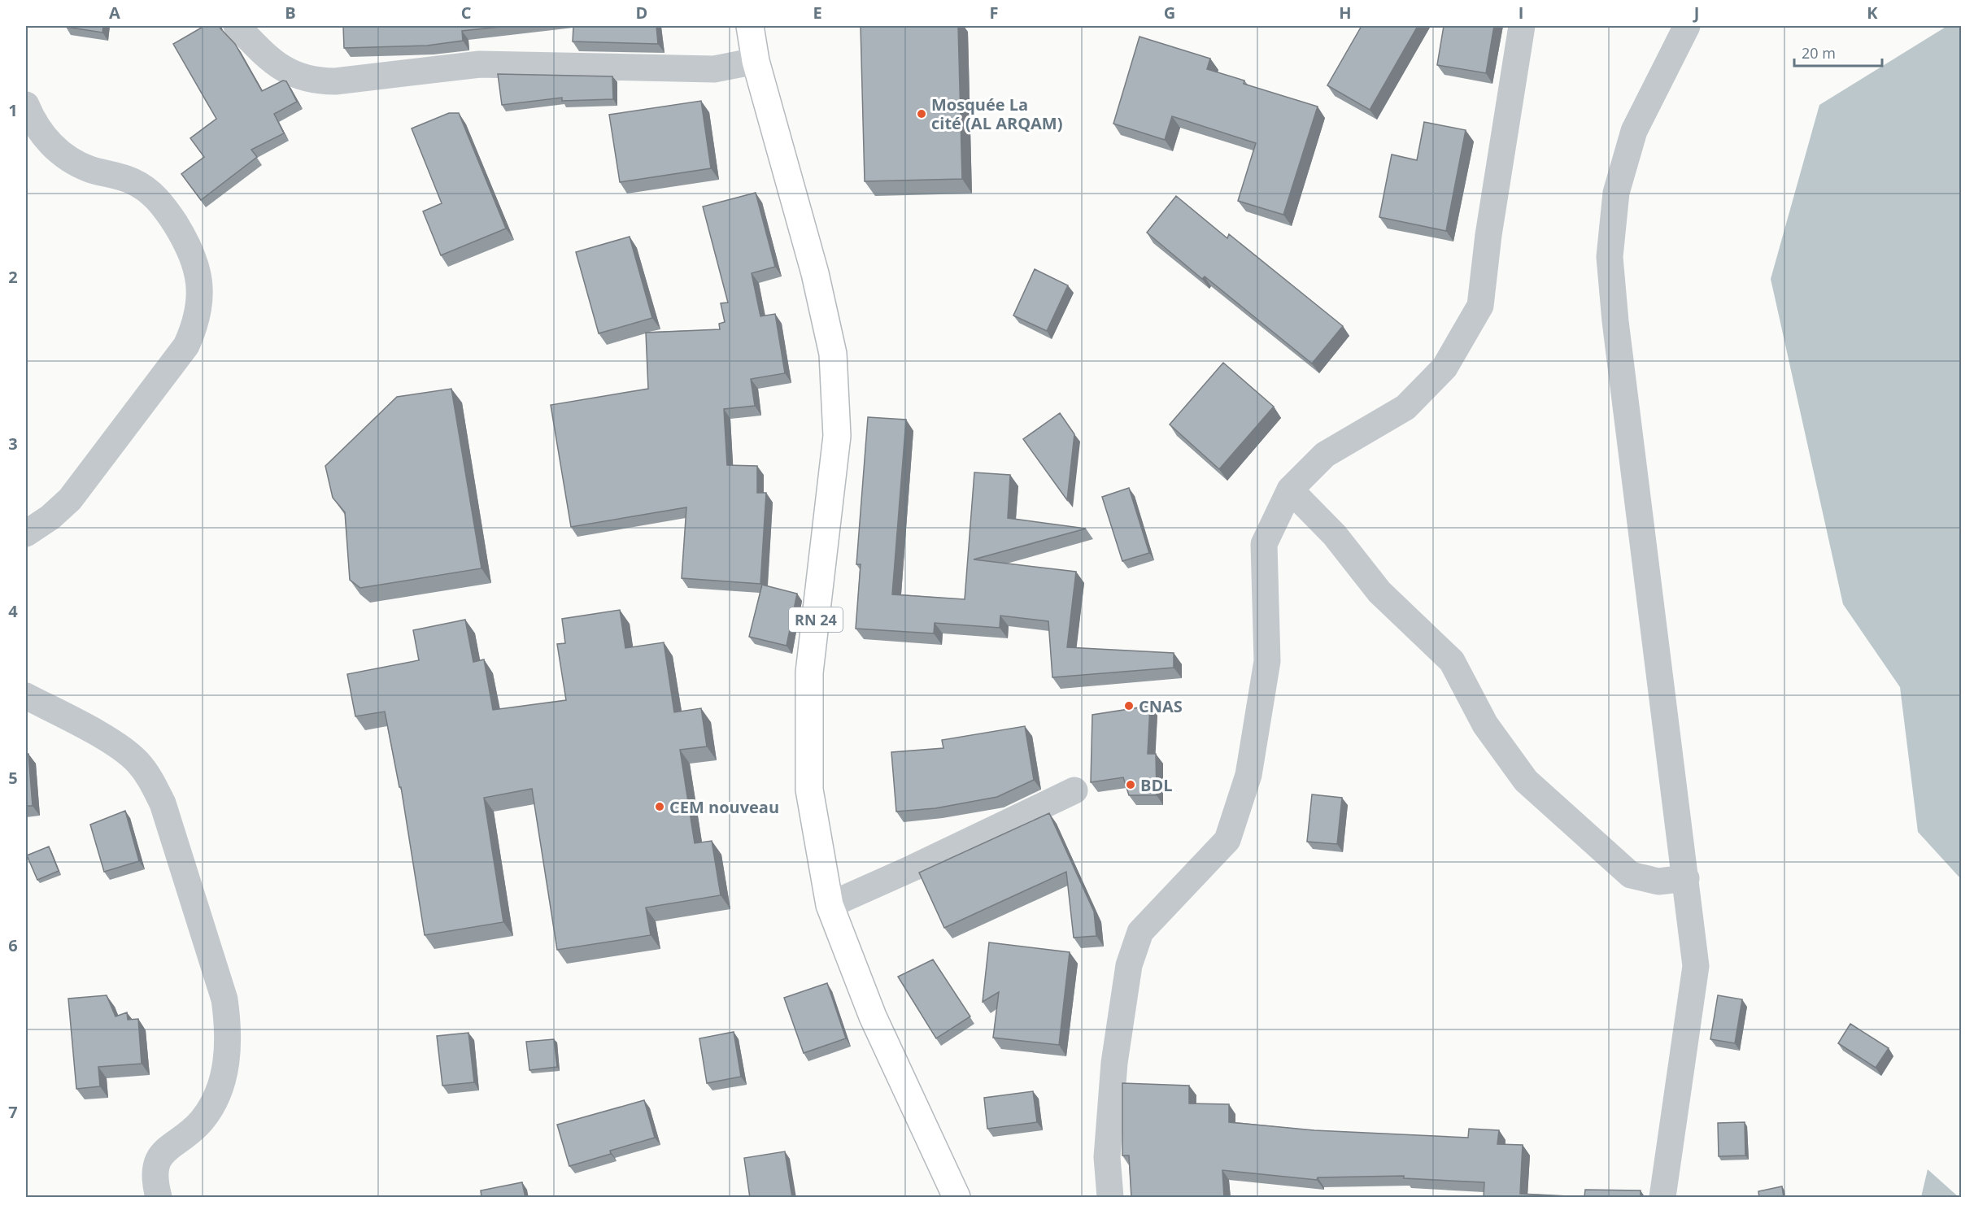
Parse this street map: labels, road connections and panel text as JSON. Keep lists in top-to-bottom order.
{
  "streets": {
    "main road": ["RN 24"]
  },
  "places": [
    "Mosquée La cité (AL ARQAM)",
    "CNAS",
    "BDL",
    "CEM nouveau"
  ],
  "scale_bar": "20 m",
  "grid": {
    "columns": [
      "A",
      "B",
      "C",
      "D",
      "E",
      "F",
      "G",
      "H",
      "I",
      "J",
      "K"
    ],
    "rows": [
      "1",
      "2",
      "3",
      "4",
      "5",
      "6",
      "7"
    ]
  }
}
